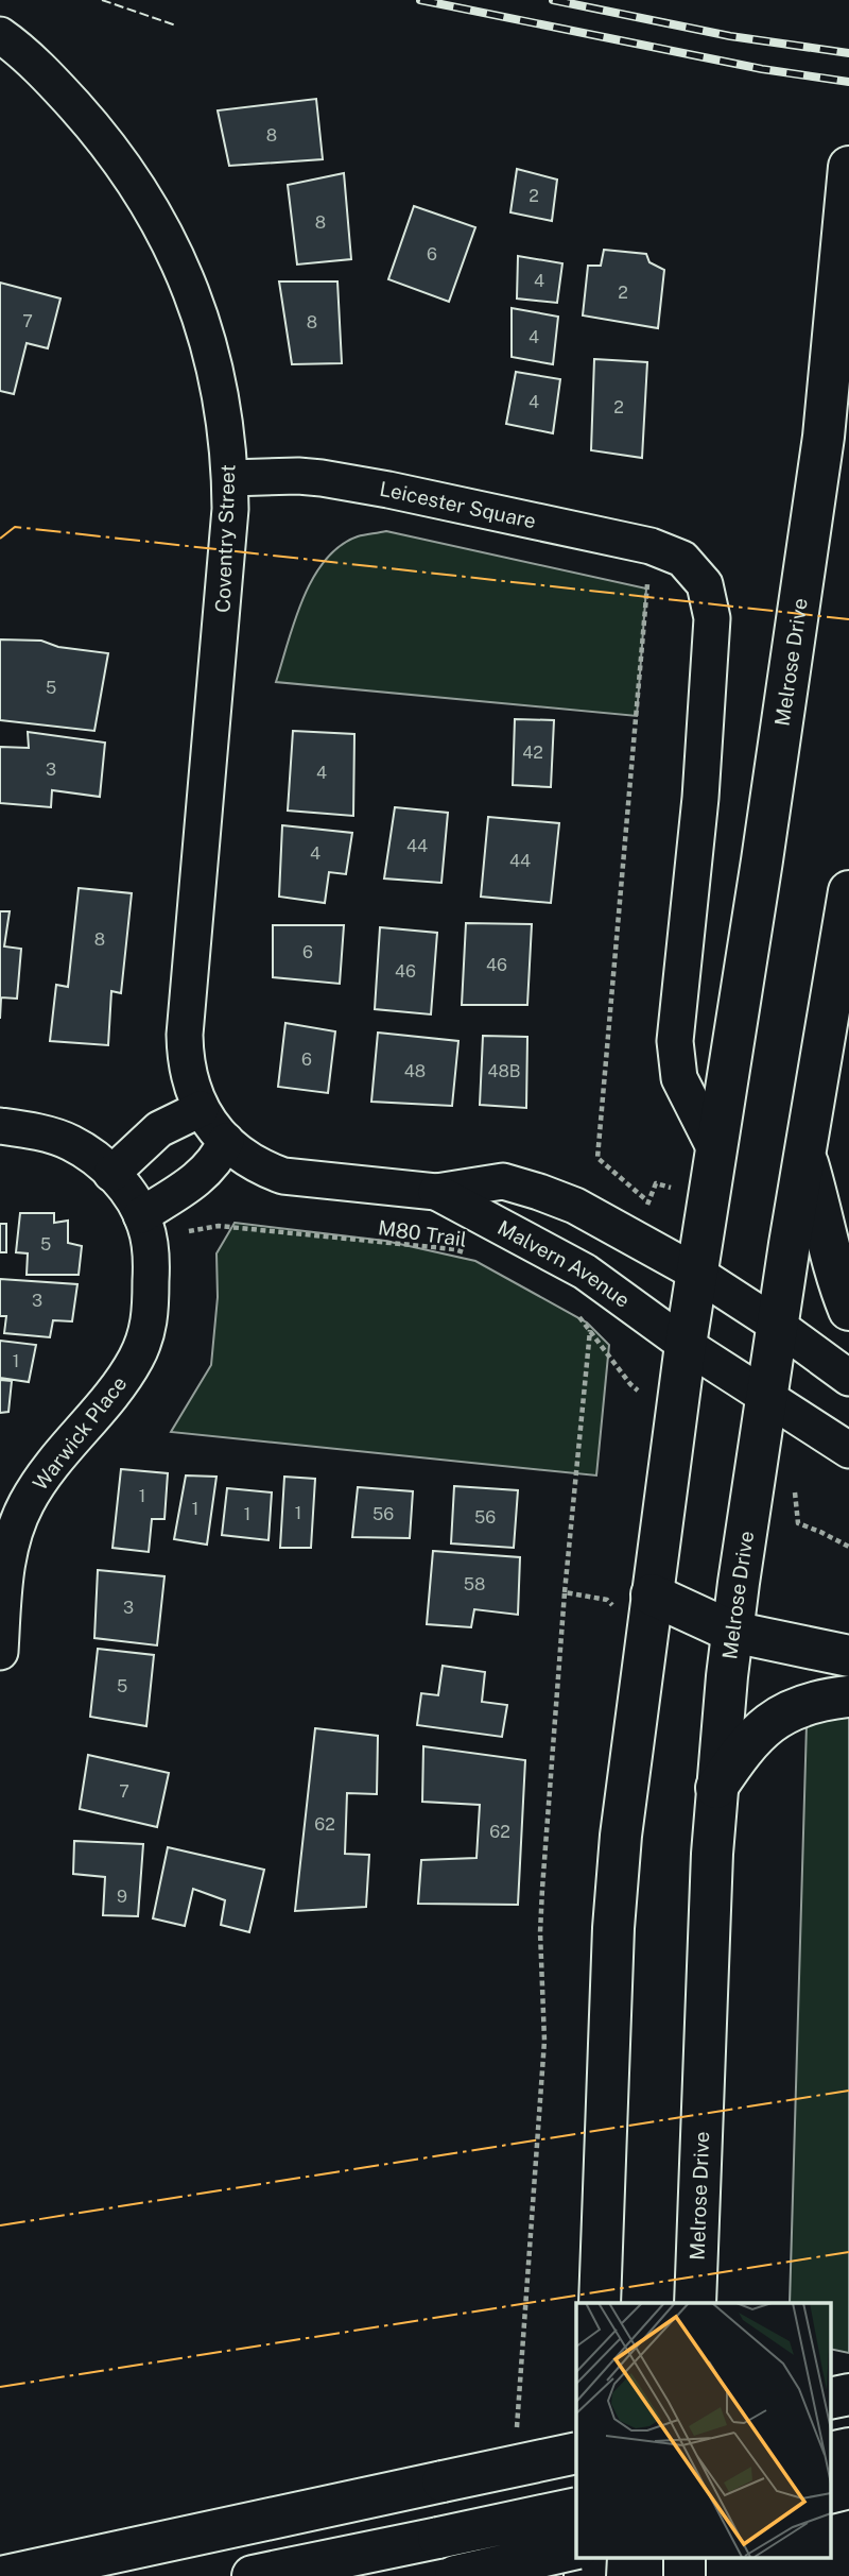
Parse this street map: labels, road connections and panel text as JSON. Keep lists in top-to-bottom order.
{
  "streets": {
    "main road": ["Melrose Drive"],
    "street": [
      "Leicester Square",
      "Coventry Street",
      "Malvern Avenue",
      "Warwick Place"
    ],
    "path": ["M80 Trail"]
  },
  "crossings": [
    ["Leicester Square", "Coventry Street"],
    ["Coventry Street", "Malvern Avenue"],
    ["Melrose Drive", "Malvern Avenue"],
    ["M80 Trail", "Warwick Place"]
  ],
  "house_numbers": [
    "8",
    "2",
    "8",
    "6",
    "4",
    "2",
    "7",
    "8",
    "4",
    "4",
    "2",
    "5",
    "42",
    "3",
    "4",
    "44",
    "4",
    "44",
    "8",
    "6",
    "46",
    "46",
    "6",
    "48",
    "48B",
    "5",
    "3",
    "1",
    "1",
    "1",
    "1",
    "1",
    "56",
    "56",
    "58",
    "3",
    "5",
    "7",
    "62",
    "62",
    "9"
  ]
}
